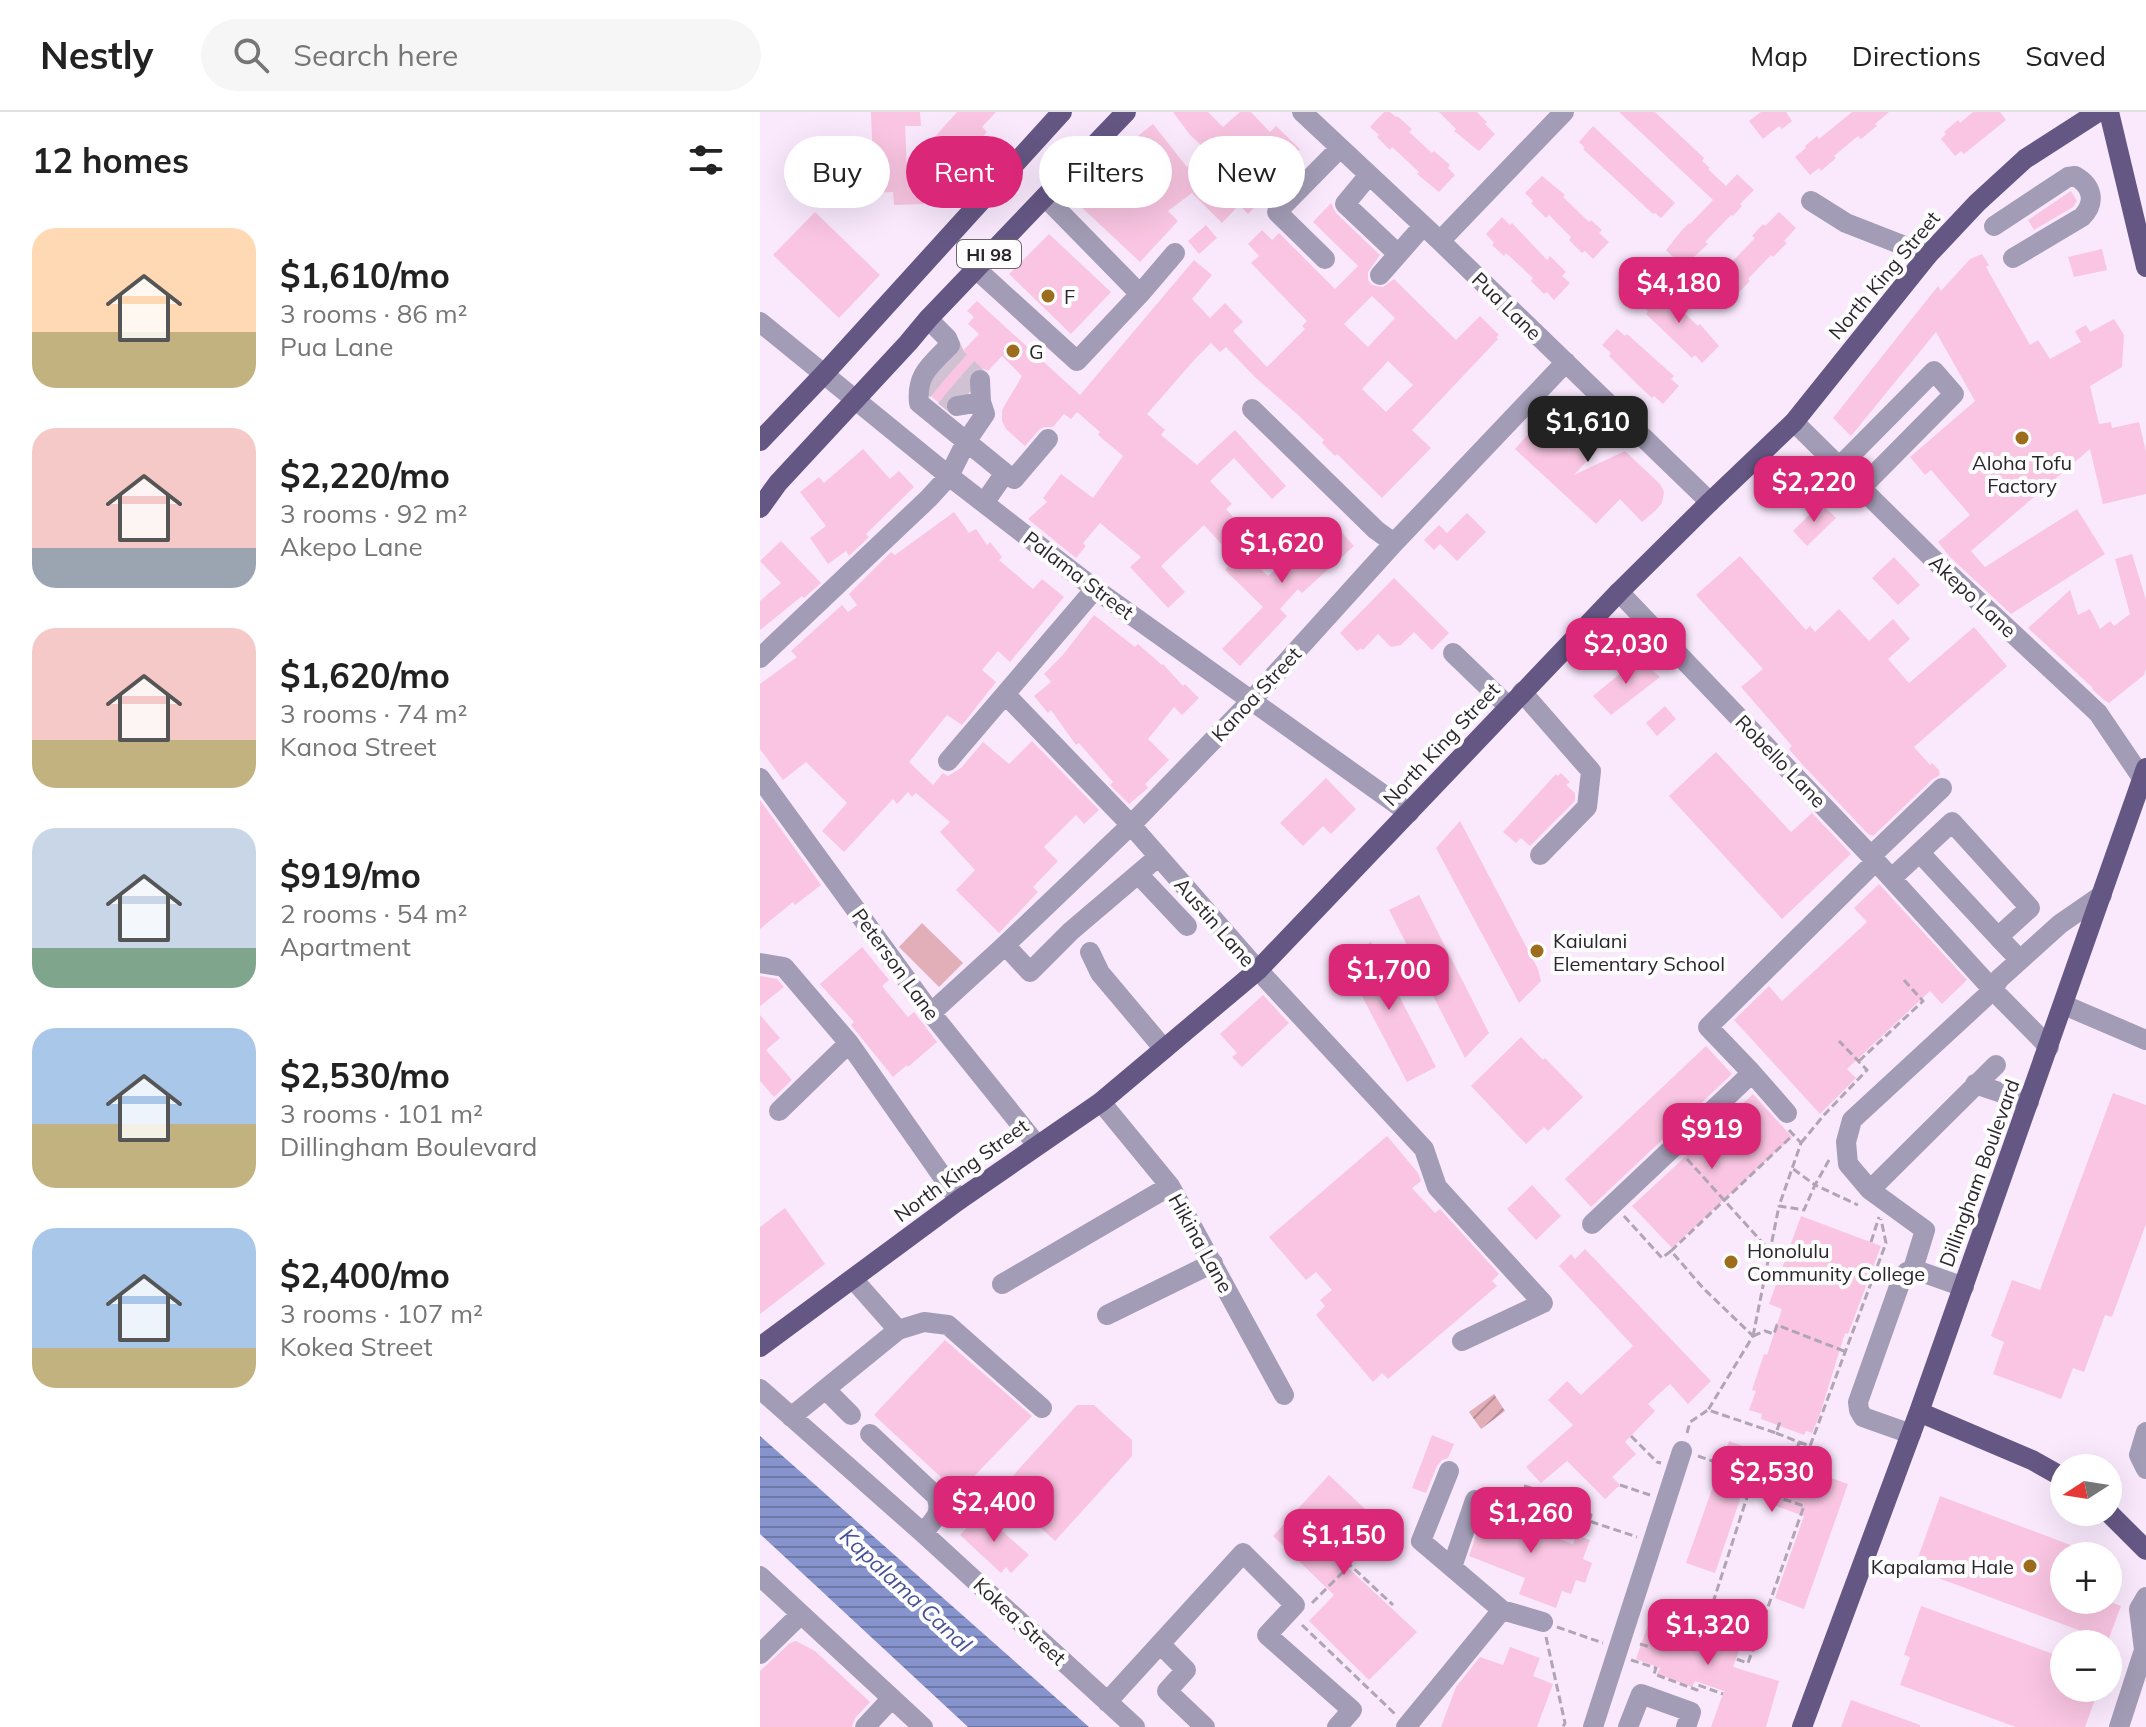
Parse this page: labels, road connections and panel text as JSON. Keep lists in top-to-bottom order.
{
  "streets": {
    "main road": ["HI 98", "North King Street", "Dillingham Boulevard"],
    "street": [
      "Pua Lane",
      "Palama Street",
      "Akepo Lane",
      "Kanoa Street",
      "Robello Lane",
      "Austin Lane",
      "Peterson Lane",
      "Hikina Lane",
      "Kokea Street"
    ]
  },
  "crossings": [
    ["HI 98", "Palama Street"],
    ["North King Street", "Pua Lane"],
    ["North King Street", "Palama Street"],
    ["North King Street", "Akepo Lane"],
    ["North King Street", "Robello Lane"],
    ["North King Street", "Austin Lane"],
    ["North King Street", "Peterson Lane"],
    ["North King Street", "Hikina Lane"],
    ["Pua Lane", "Kanoa Street"],
    ["Palama Street", "Kanoa Street"],
    ["Akepo Lane", "Dillingham Boulevard"],
    ["Kanoa Street", "Austin Lane"],
    ["Kanoa Street", "Peterson Lane"],
    ["Robello Lane", "Dillingham Boulevard"]
  ],
  "water": ["Kapalama Canal"],
  "places": [
    "F",
    "G",
    "Aloha Tofu Factory",
    "Kaiulani Elementary School",
    "Honolulu Community College",
    "Kapalama Hale"
  ],
  "north": "left",
  "page": {
    "header": "Nestly",
    "search": "Search here",
    "nav": ["Map", "Directions", "Saved"],
    "heading": "12 homes",
    "chip": [
      "Buy",
      "Rent",
      "Filters",
      "New"
    ],
    "list": [
      {
        "name": "$1,610/mo",
        "note": "3 rooms · 86 m² · Pua Lane"
      },
      {
        "name": "$2,220/mo",
        "note": "3 rooms · 92 m² · Akepo Lane"
      },
      {
        "name": "$1,620/mo",
        "note": "3 rooms · 74 m² · Kanoa Street"
      },
      {
        "name": "$919/mo",
        "note": "2 rooms · 54 m² · Apartment"
      },
      {
        "name": "$2,530/mo",
        "note": "3 rooms · 101 m² · Dillingham Boulevard"
      },
      {
        "name": "$2,400/mo",
        "note": "3 rooms · 107 m² · Kokea Street"
      }
    ],
    "price": [
      "$4,180",
      "$1,610",
      "$2,220",
      "$1,620",
      "$2,030",
      "$1,700",
      "$919",
      "$2,530",
      "$2,400",
      "$1,260",
      "$1,150",
      "$1,320"
    ],
    "map_buttons": ["+", "−"]
  }
}
